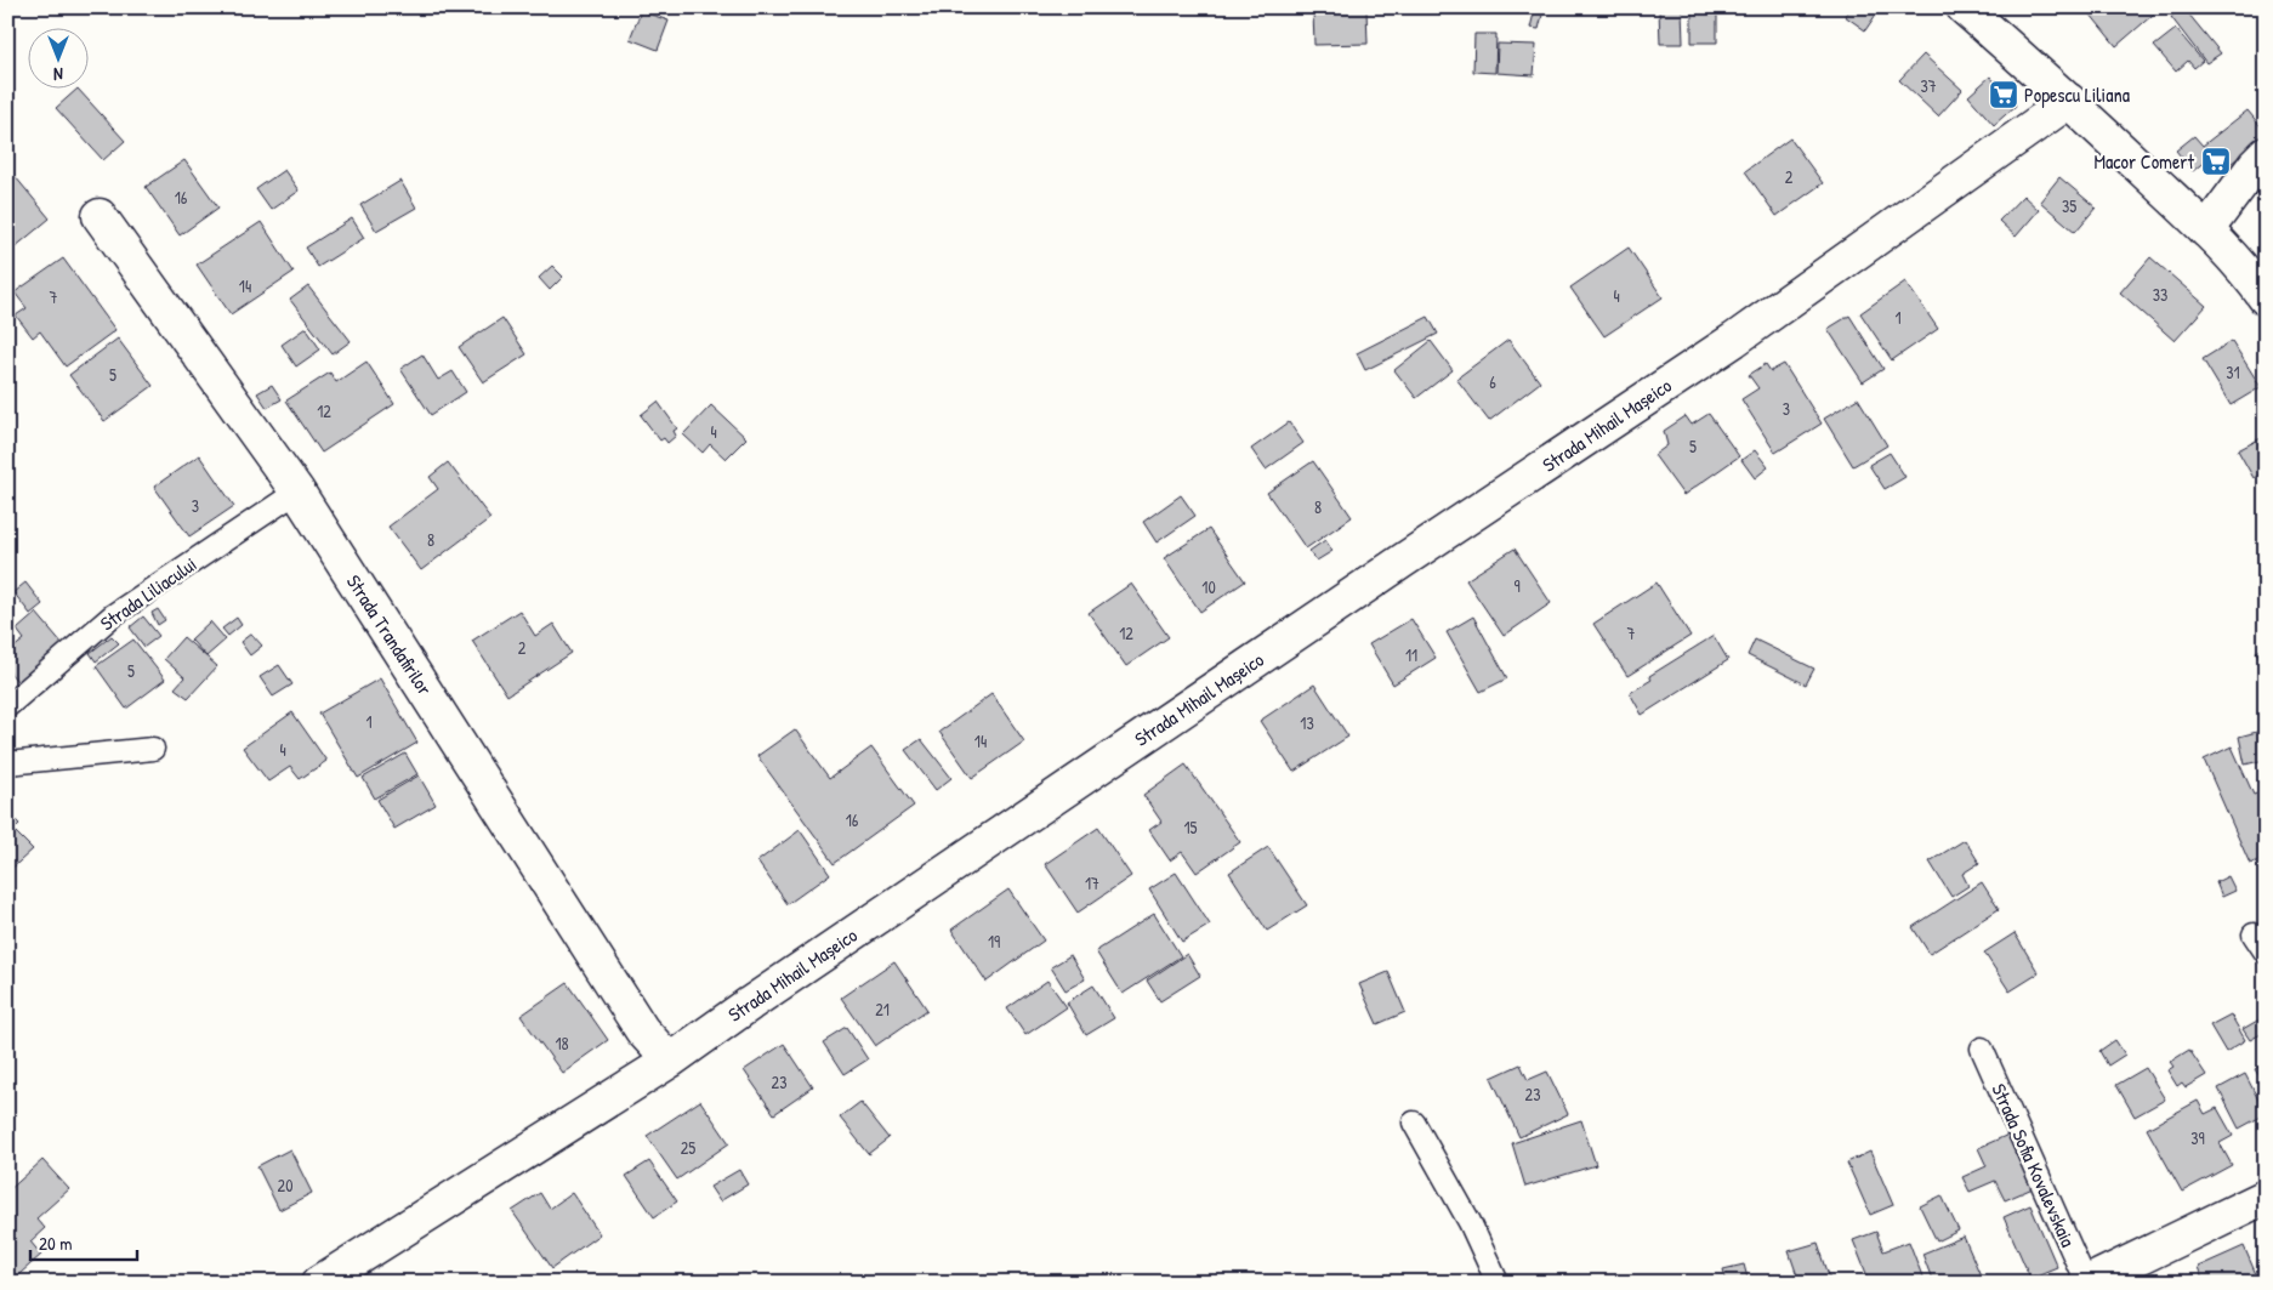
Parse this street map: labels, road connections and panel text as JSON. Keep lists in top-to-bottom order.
{
  "streets": {
    "street": ["Strada Mihail Mașeico", "Strada Trandafirilor", "Strada Sofia Kovalevskaia"],
    "lane": ["Strada Liliacului"]
  },
  "crossings": [
    ["Strada Mihail Mașeico", "Strada Trandafirilor"],
    ["Strada Liliacului", "Strada Trandafirilor"]
  ],
  "places": {
    "supermarket": ["Popescu Liliana", "Macor Comert"]
  },
  "house_numbers": [
    "37",
    "2",
    "16",
    "35",
    "14",
    "33",
    "4",
    "7",
    "1",
    "31",
    "5",
    "6",
    "3",
    "12",
    "4",
    "5",
    "3",
    "8",
    "8",
    "9",
    "10",
    "12",
    "7",
    "2",
    "11",
    "5",
    "1",
    "13",
    "14",
    "4",
    "16",
    "15",
    "17",
    "19",
    "21",
    "18",
    "23",
    "23",
    "39",
    "25",
    "20"
  ],
  "scale_bar": "20 m",
  "north": "bottom"
}
